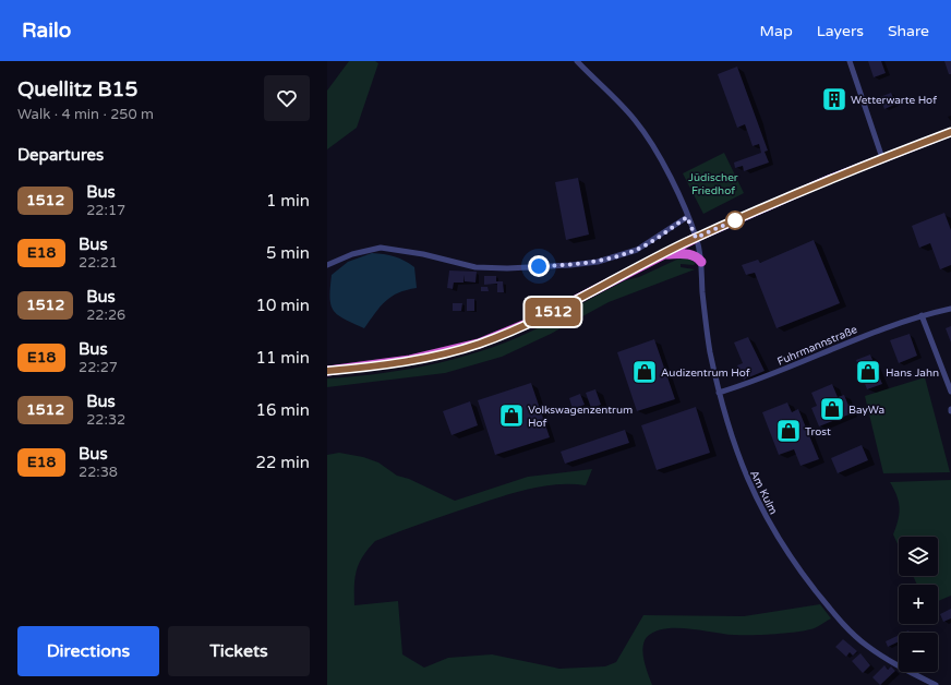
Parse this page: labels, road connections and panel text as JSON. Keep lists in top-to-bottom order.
{
  "streets": {
    "street": ["Fuhrmannstraße", "Am Kulm"]
  },
  "crossings": [
    ["Fuhrmannstraße", "Am Kulm"]
  ],
  "parks": ["Jüdischer Friedhof"],
  "places": {
    "building": ["Wetterwarte Hof"],
    "shop": [
      "Audizentrum Hof",
      "Hans Jahn",
      "BayWa",
      "Volkswagenzentrum Hof",
      "Trost"
    ]
  },
  "lines": ["bus line 1512"],
  "page": {
    "header": "Railo",
    "nav": ["Map", "Layers", "Share"],
    "heading": [
      ["Quellitz B15", "Walk · 4 min · 250 m"],
      "Departures"
    ],
    "on_map": "1512",
    "list": [
      {
        "mark": "1512",
        "name": "Bus",
        "note": "22:17",
        "value": "1 min"
      },
      {
        "mark": "E18",
        "name": "Bus",
        "note": "22:21",
        "value": "5 min"
      },
      {
        "mark": "1512",
        "name": "Bus",
        "note": "22:26",
        "value": "10 min"
      },
      {
        "mark": "E18",
        "name": "Bus",
        "note": "22:27",
        "value": "11 min"
      },
      {
        "mark": "1512",
        "name": "Bus",
        "note": "22:32",
        "value": "16 min"
      },
      {
        "mark": "E18",
        "name": "Bus",
        "note": "22:38",
        "value": "22 min"
      }
    ],
    "map_buttons": ["+", "−"],
    "buttons": ["Directions", "Tickets"]
  }
}
